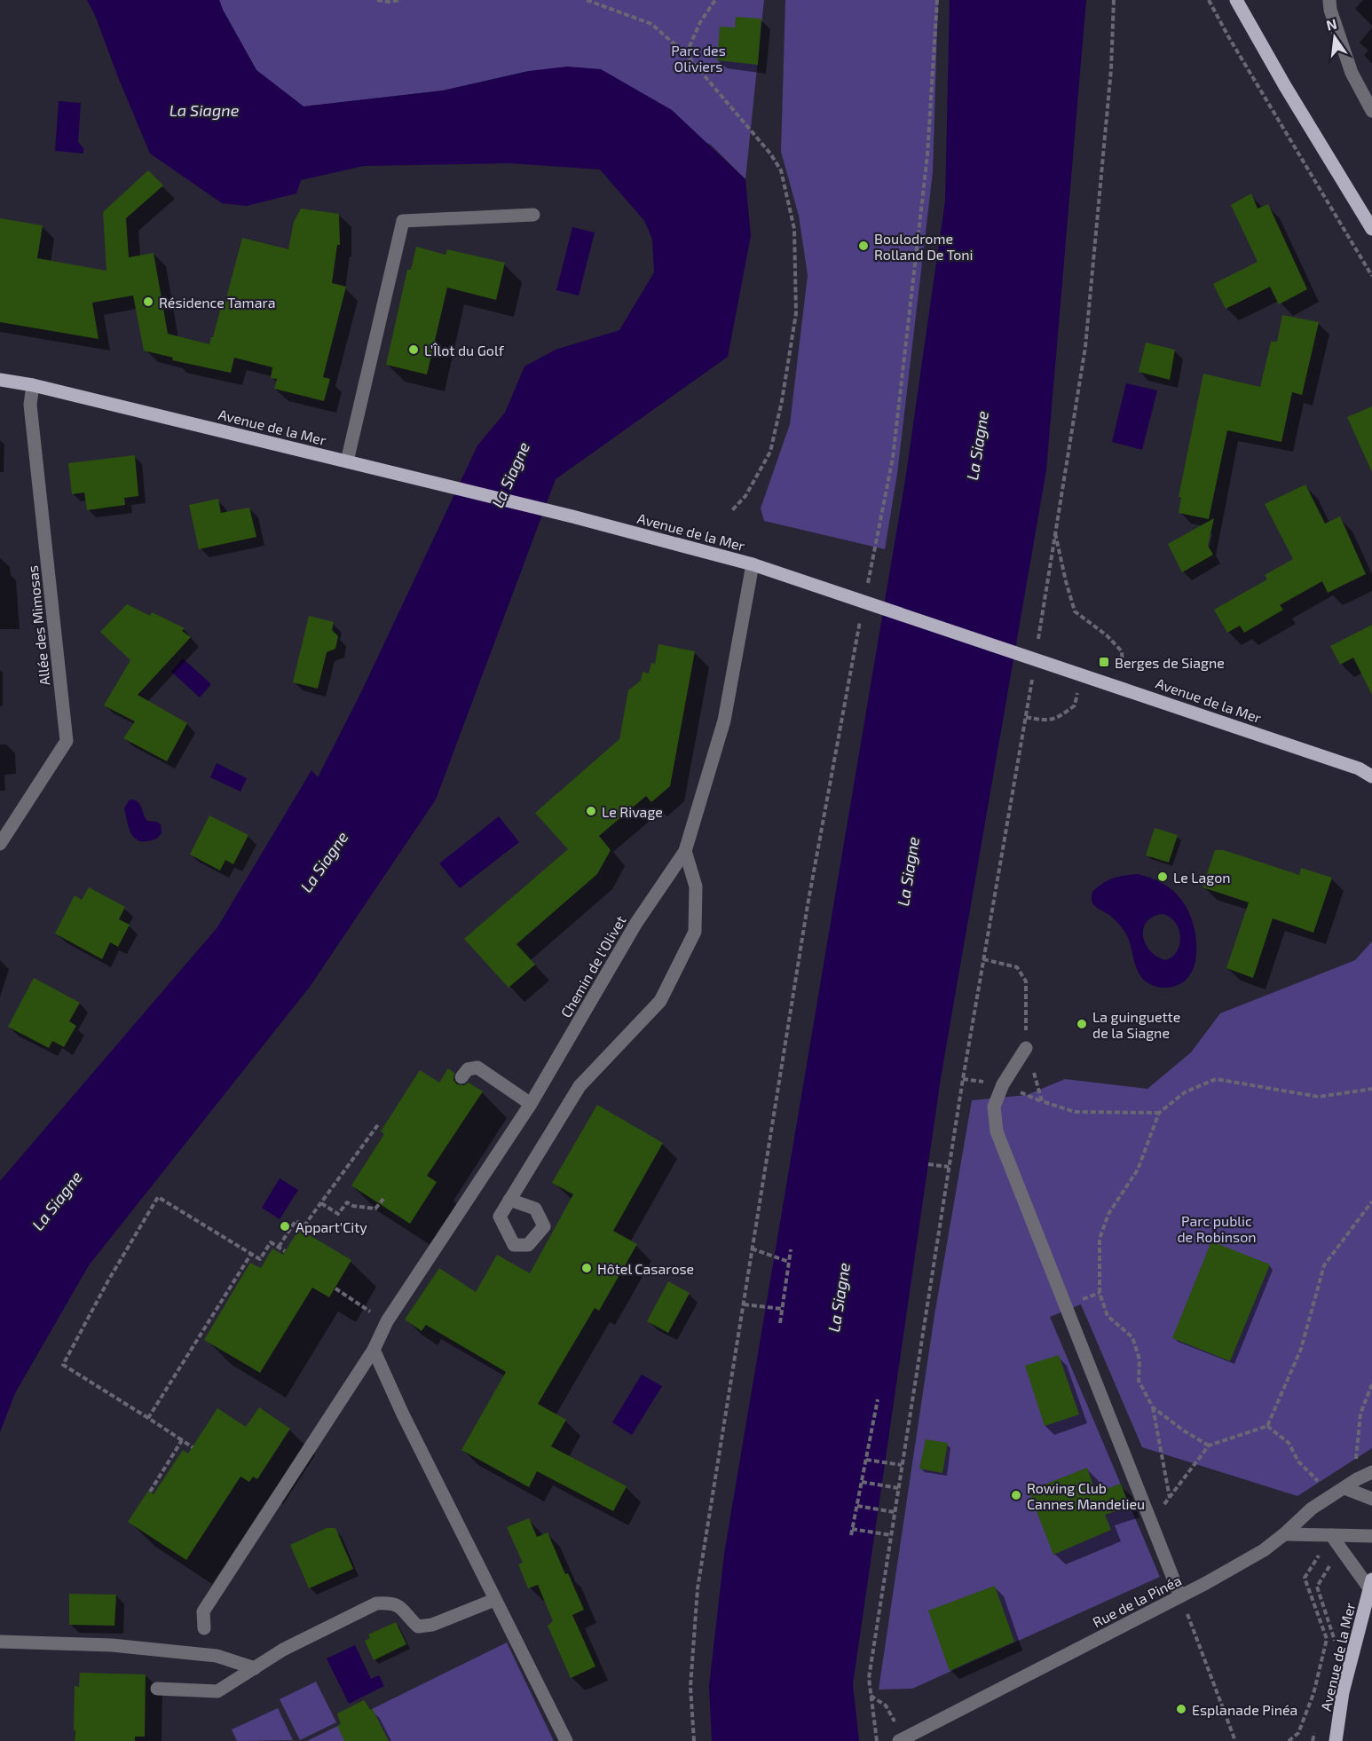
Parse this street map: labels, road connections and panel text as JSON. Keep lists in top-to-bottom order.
{
  "streets": {
    "main road": ["Avenue de la Mer"],
    "street": ["Allée des Mimosas", "Chemin de l'Olivet", "Rue de la Pinéa"]
  },
  "crossings": [
    ["Avenue de la Mer", "Allée des Mimosas"],
    ["Avenue de la Mer", "Chemin de l'Olivet"]
  ],
  "water": ["La Siagne"],
  "parks": ["Parc des Oliviers", "Parc public de Robinson"],
  "places": {
    "other": [
      "Boulodrome Rolland De Toni",
      "Résidence Tamara",
      "L’Îlot du Golf",
      "Le Rivage",
      "Le Lagon",
      "La guinguette de la Siagne",
      "Appart'City",
      "Hôtel Casarose",
      "Rowing Club Cannes Mandelieu",
      "Esplanade Pinéa"
    ],
    "transit": ["Berges de Siagne"]
  },
  "north": "top"
}
